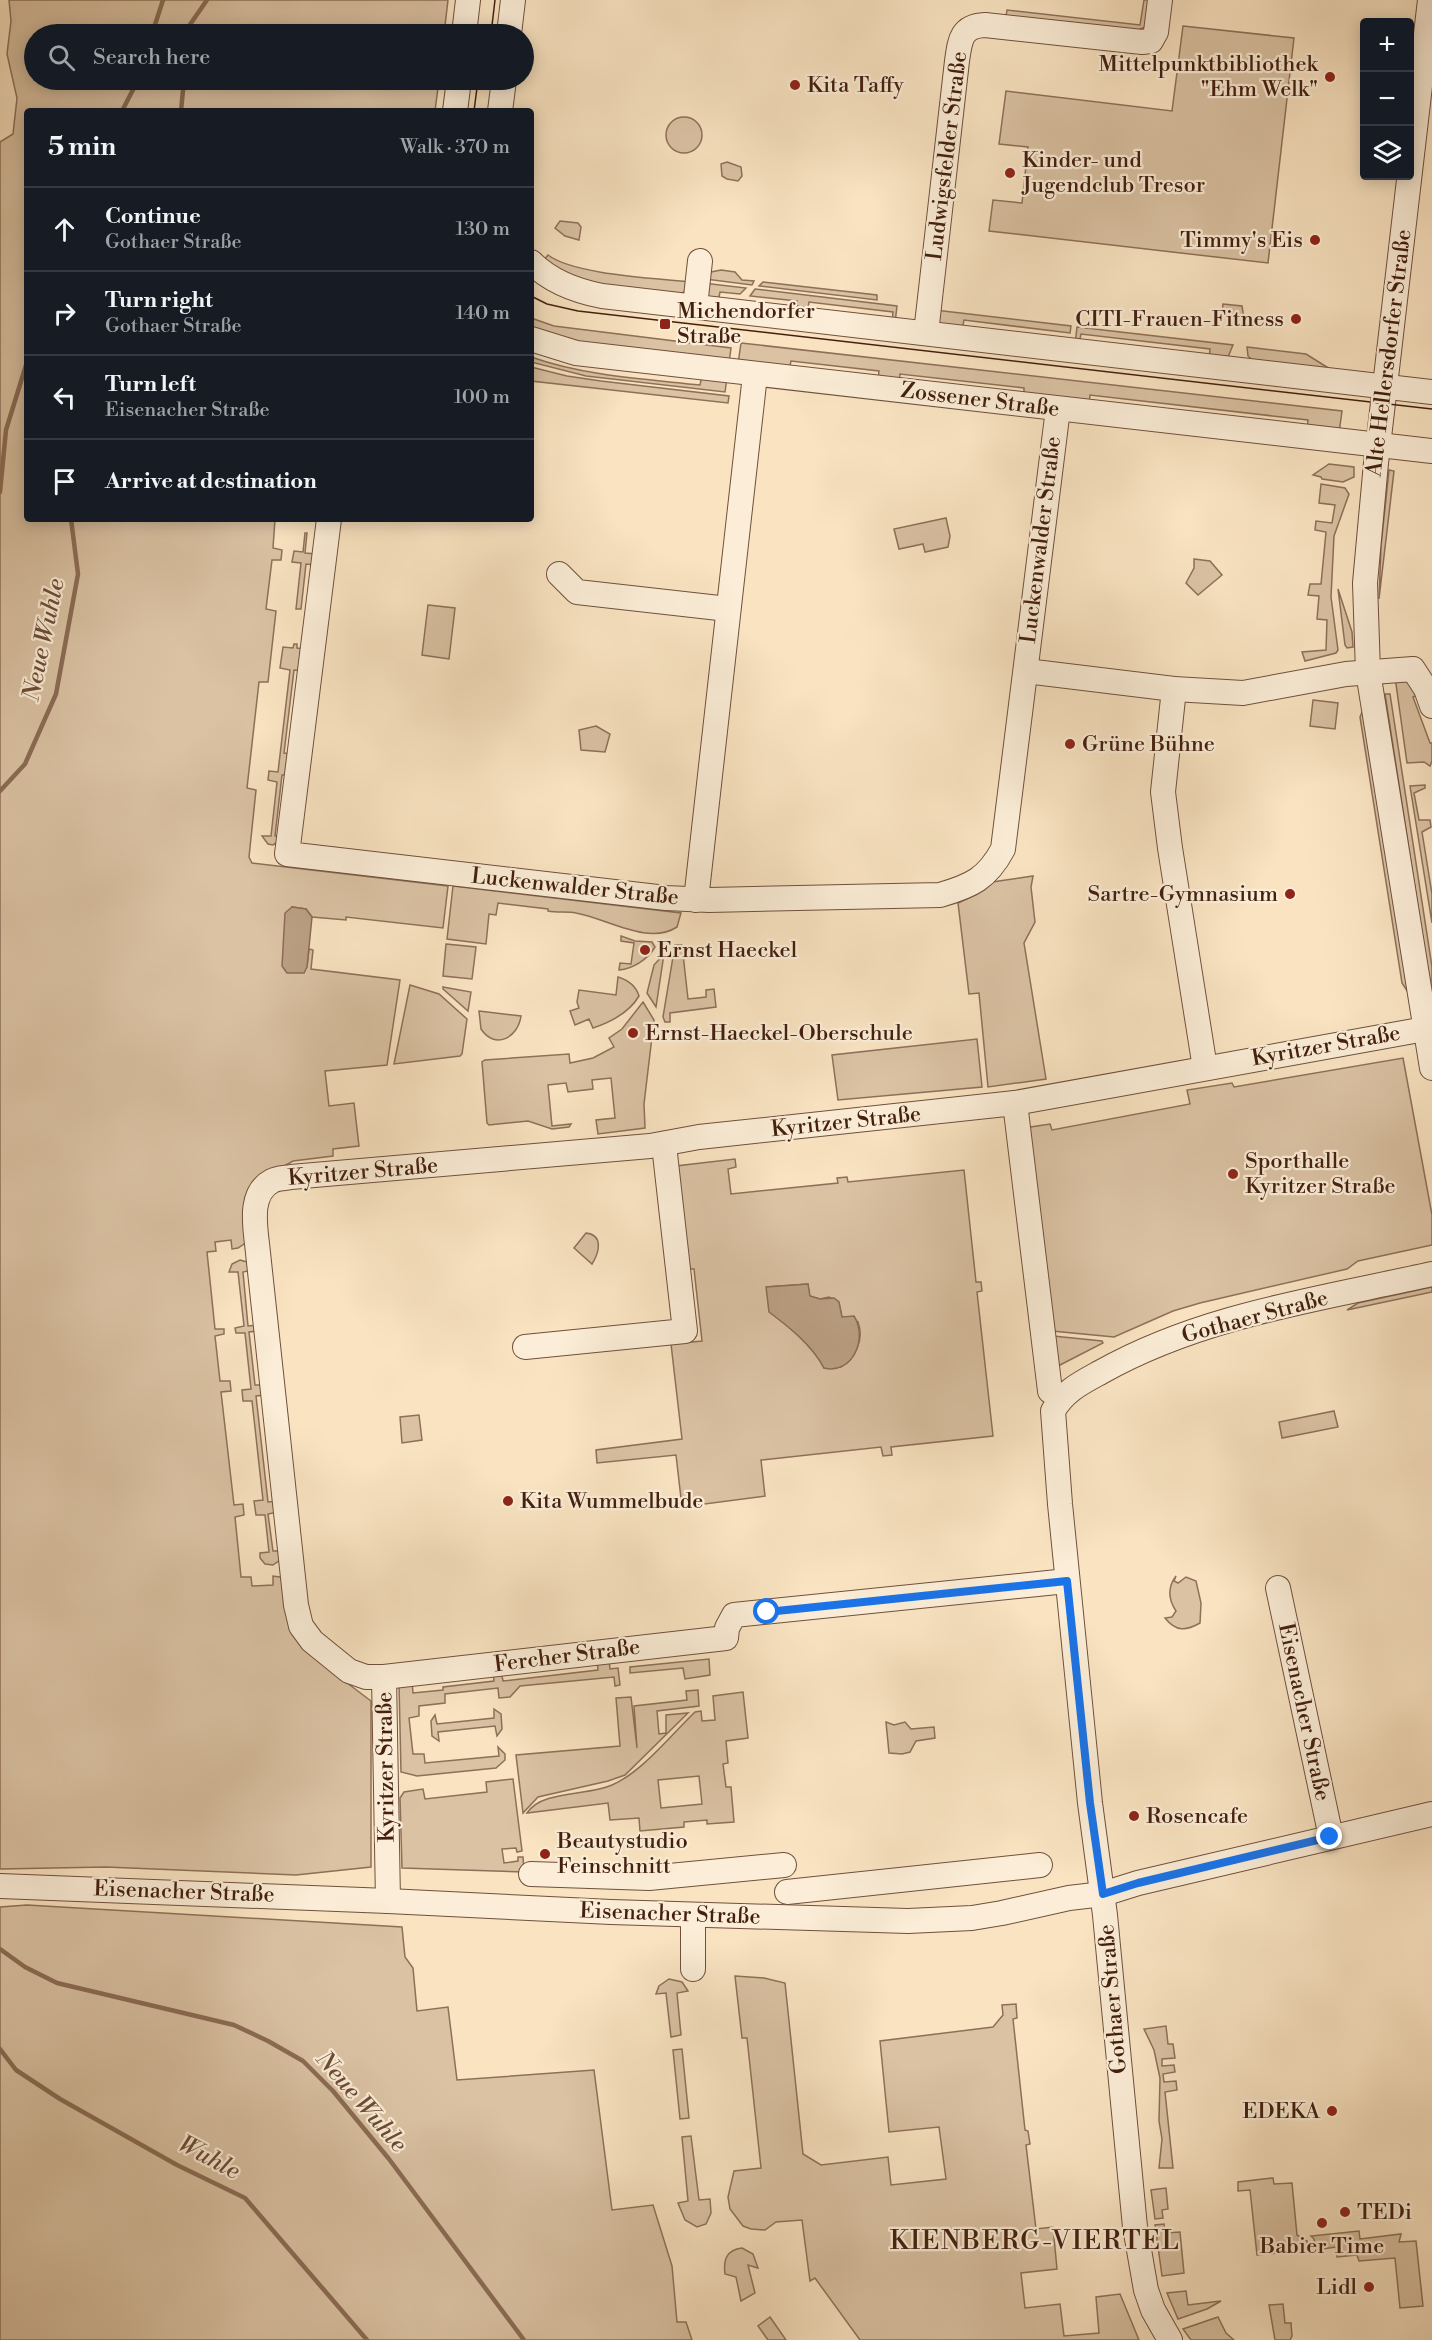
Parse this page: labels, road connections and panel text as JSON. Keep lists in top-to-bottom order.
{
  "streets": {
    "street": [
      "Ludwigsfelder Straße",
      "Alte Hellersdorfer Straße",
      "Zossener Straße",
      "Luckenwalder Straße",
      "Kyritzer Straße",
      "Gothaer Straße",
      "Fercher Straße",
      "Eisenacher Straße"
    ]
  },
  "crossings": [
    ["Alte Hellersdorfer Straße", "Zossener Straße"],
    ["Alte Hellersdorfer Straße", "Luckenwalder Straße"],
    ["Alte Hellersdorfer Straße", "Kyritzer Straße"],
    ["Zossener Straße", "Luckenwalder Straße"],
    ["Kyritzer Straße", "Fercher Straße"],
    ["Kyritzer Straße", "Eisenacher Straße"],
    ["Gothaer Straße", "Fercher Straße"],
    ["Gothaer Straße", "Eisenacher Straße"]
  ],
  "districts": ["KIENBERG-VIERTEL"],
  "water": ["Neue Wuhle", "Wuhle"],
  "places": {
    "other": [
      "Mittelpunktbibliothek \"Ehm Welk\"",
      "Kita Taffy",
      "Kinder- und Jugendclub Tresor",
      "Timmy's Eis",
      "CITI-Frauen-Fitness",
      "Grüne Bühne",
      "Sartre-Gymnasium",
      "Ernst Haeckel",
      "Ernst-Haeckel-Oberschule",
      "Sporthalle Kyritzer Straße",
      "Kita Wummelbude",
      "Rosencafe",
      "Beautystudio Feinschnitt",
      "EDEKA",
      "TEDi",
      "Babier Time",
      "Lidl"
    ],
    "transit": ["Michendorfer Straße"]
  },
  "page": {
    "map_buttons": ["+", "−"],
    "search": "Search here",
    "heading": ["5 min", "Walk · 370 m"],
    "list": [
      ["Continue", "Gothaer Straße", "130 m"],
      ["Turn right", "Gothaer Straße", "140 m"],
      ["Turn left", "Eisenacher Straße", "100 m"],
      "Arrive at destination"
    ]
  }
}
